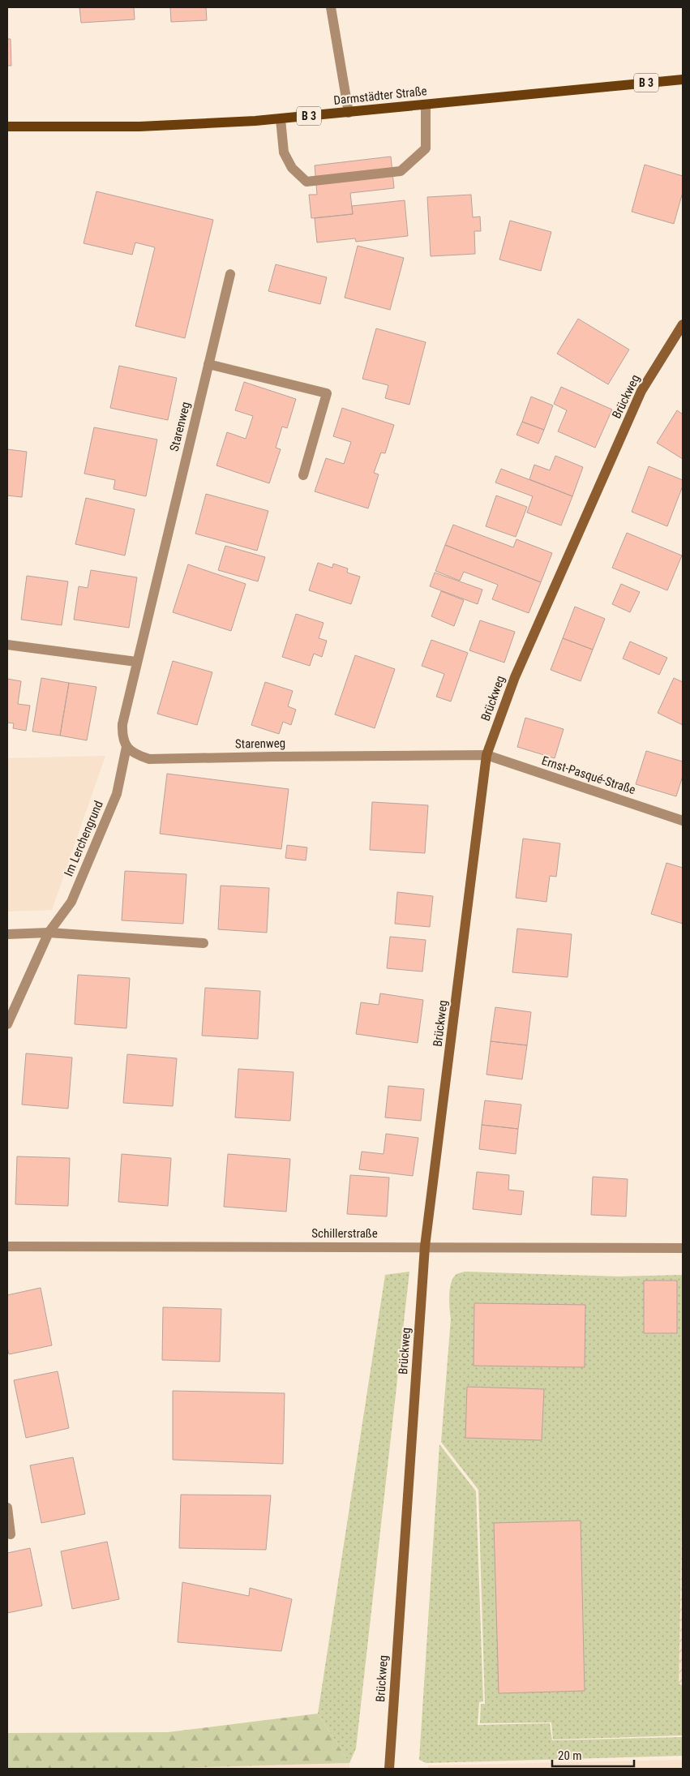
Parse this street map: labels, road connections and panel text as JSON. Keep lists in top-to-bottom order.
{
  "streets": {
    "main road": ["B 3", "Darmstädter Straße"],
    "street": [
      "Brückweg",
      "Starenweg",
      "Ernst-Pasqué-Straße",
      "Im Lerchengrund",
      "Schillerstraße"
    ]
  },
  "crossings": [
    ["Brückweg", "Starenweg"],
    ["Brückweg", "Ernst-Pasqué-Straße"],
    ["Brückweg", "Schillerstraße"],
    ["Starenweg", "Ernst-Pasqué-Straße"],
    ["Starenweg", "Im Lerchengrund"]
  ],
  "scale_bar": "20 m"
}
